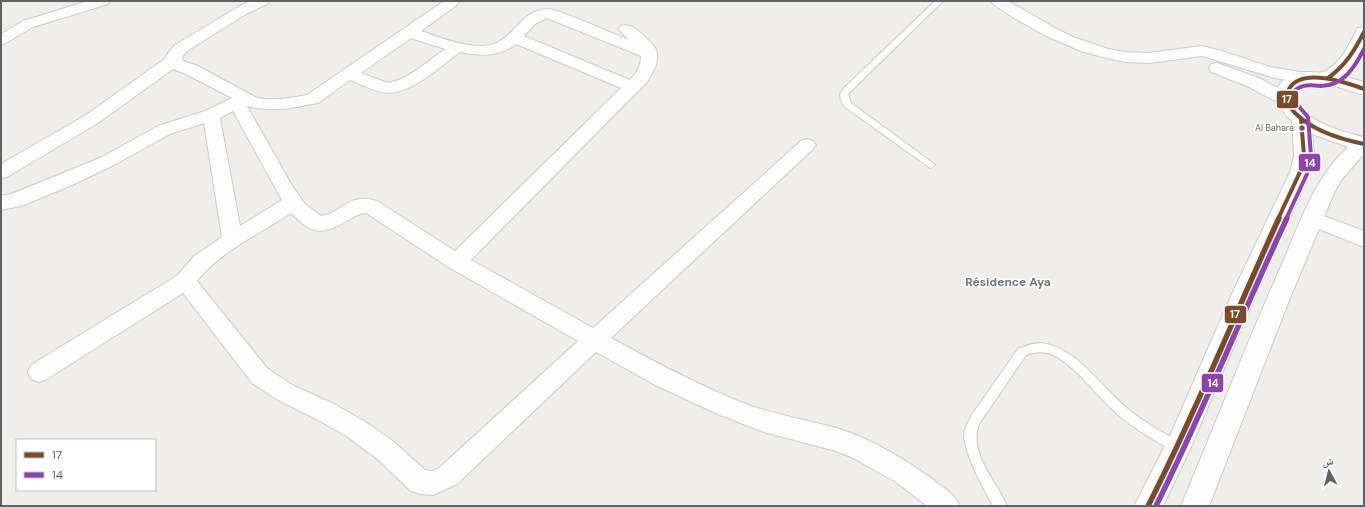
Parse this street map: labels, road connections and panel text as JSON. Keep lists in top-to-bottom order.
{
  "districts": ["Résidence Aya"],
  "places": ["Al Bahara"],
  "lines": ["transit line 17", "transit line 14"],
  "legend": ["17", "14"],
  "north": "top"
}
